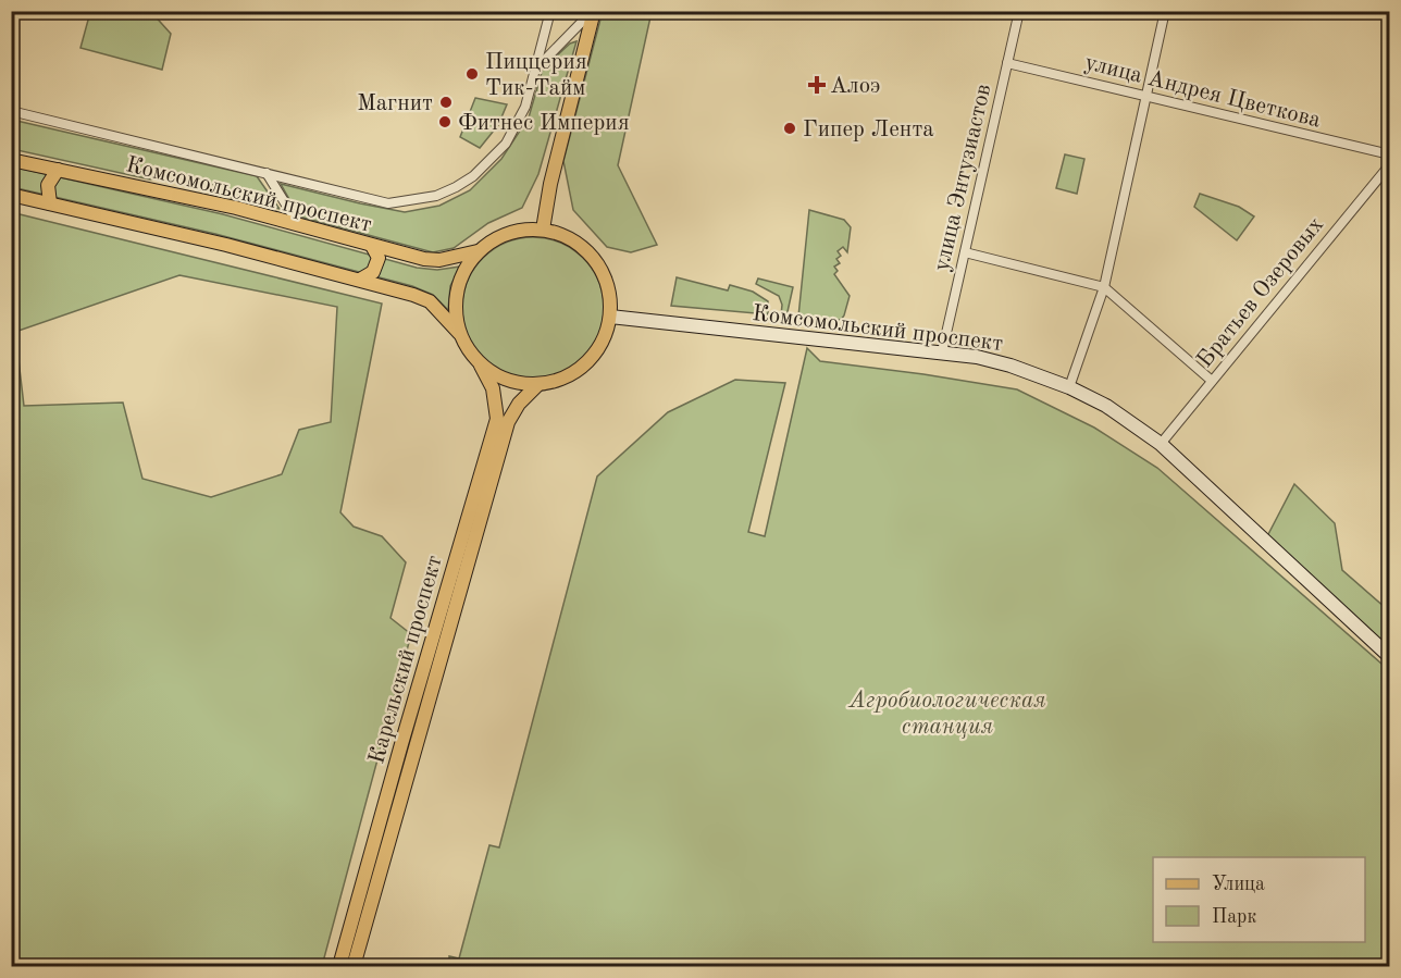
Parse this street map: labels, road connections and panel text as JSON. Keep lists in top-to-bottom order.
{
  "streets": {
    "main road": ["Комсомольский проспект", "Карельский проспект"],
    "street": ["улица Андрея Цветкова", "улица Энтузиастов", "Братьев Озеровых"]
  },
  "crossings": [
    ["улица Андрея Цветкова", "улица Энтузиастов"],
    ["улица Энтузиастов", "Комсомольский проспект"],
    ["Комсомольский проспект", "Братьев Озеровых"],
    ["Комсомольский проспект", "Карельский проспект"]
  ],
  "parks": ["Агробиологическая станция"],
  "places": {
    "other": [
      "Пиццерия Тик-Тайм",
      "Магнит",
      "Фитнес Империя",
      "Гипер Лента"
    ],
    "health": ["Алоэ"]
  },
  "legend": ["Улица", "Парк"]
}
